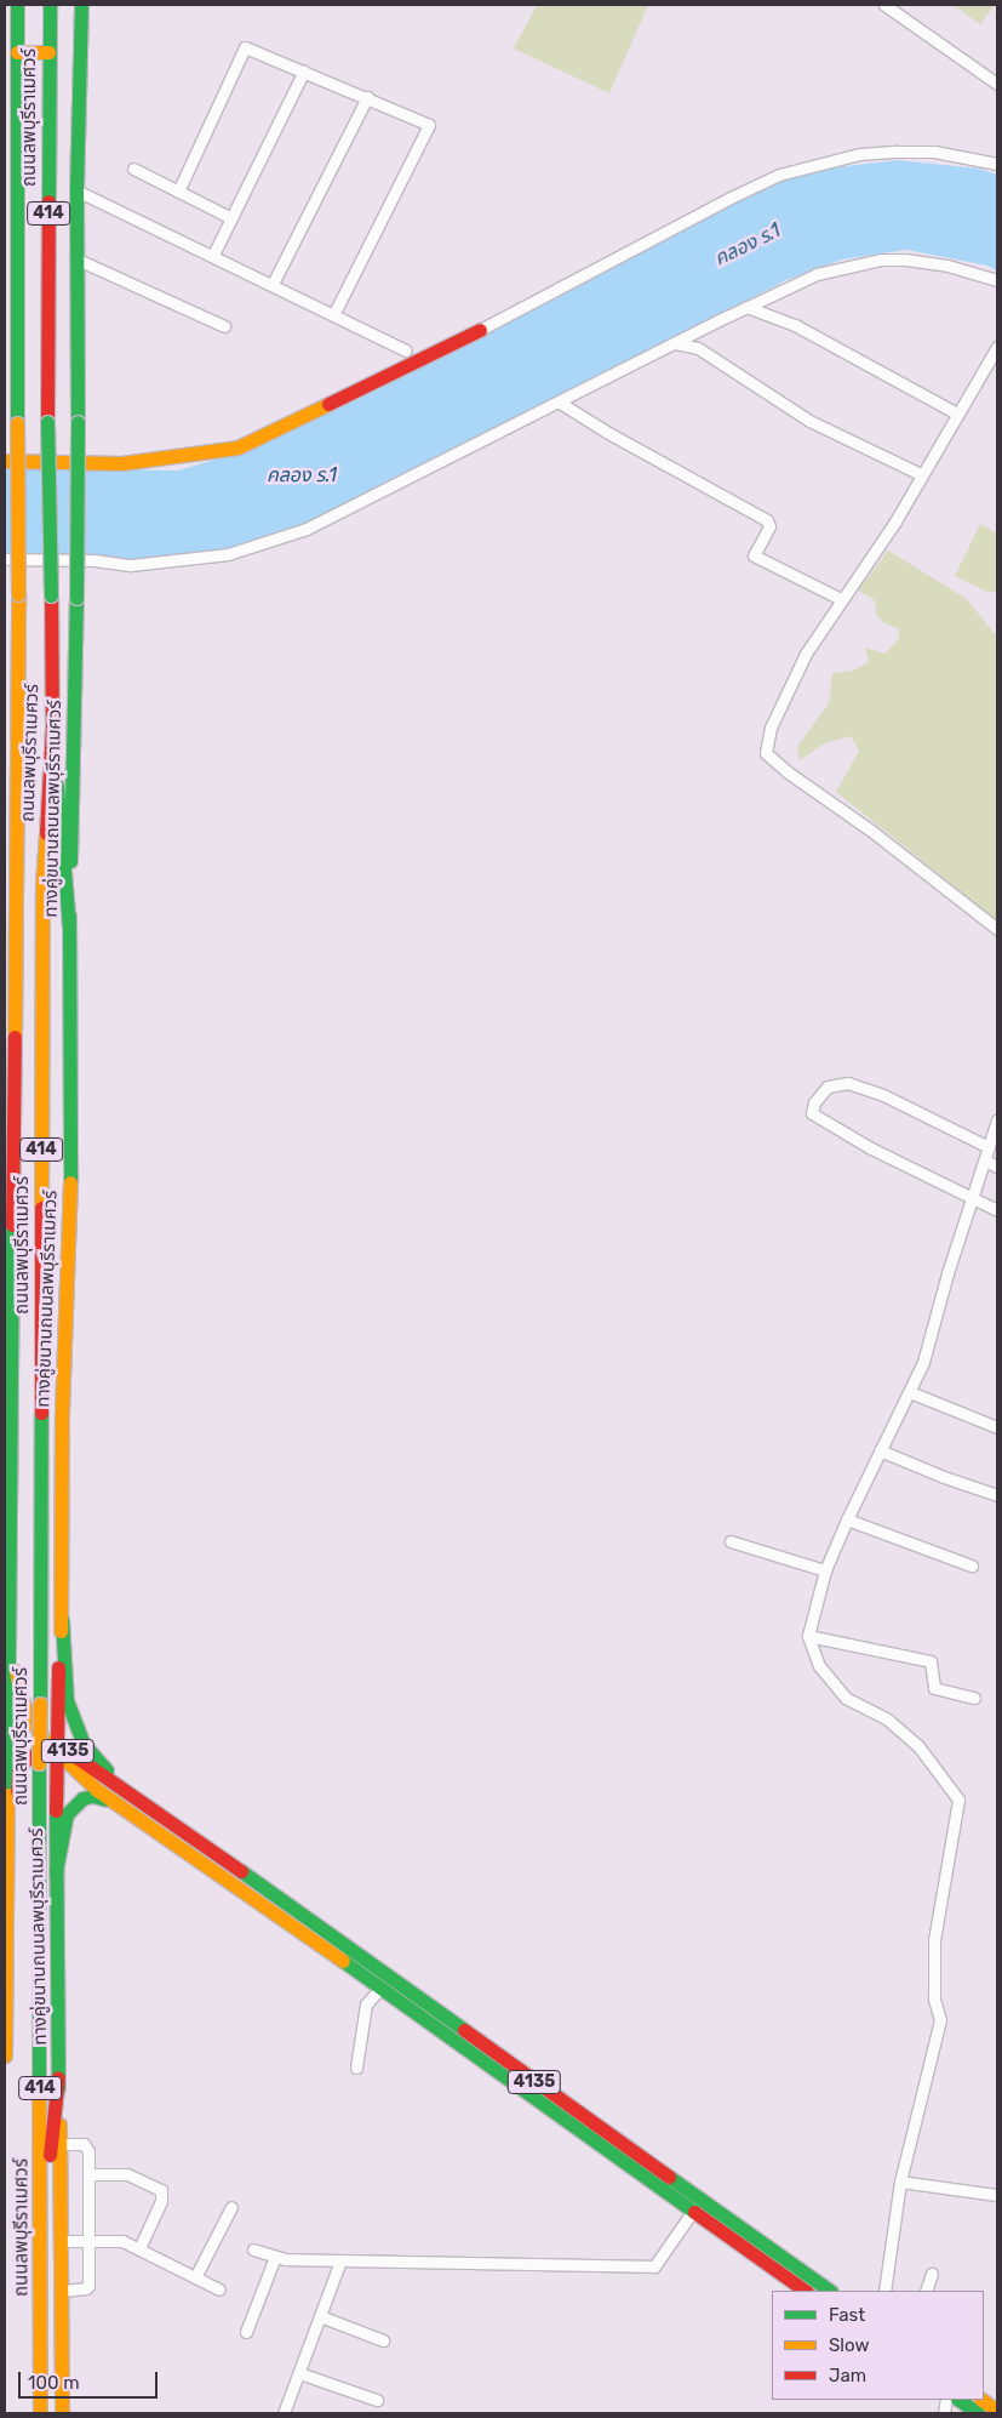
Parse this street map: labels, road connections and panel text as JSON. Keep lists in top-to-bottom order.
{
  "streets": {
    "main road": [
      "ถนนลพบุรีราเมศวร์",
      "414",
      "ทางคู่ขนานถนนลพบุรีราเมศวร์",
      "4135"
    ]
  },
  "crossings": [
    ["ถนนลพบุรีราเมศวร์", "4135"],
    ["ทางคู่ขนานถนนลพบุรีราเมศวร์", "4135"]
  ],
  "water": ["คลอง ร.1"],
  "legend": ["Fast", "Slow", "Jam"],
  "scale_bar": "100 m"
}
